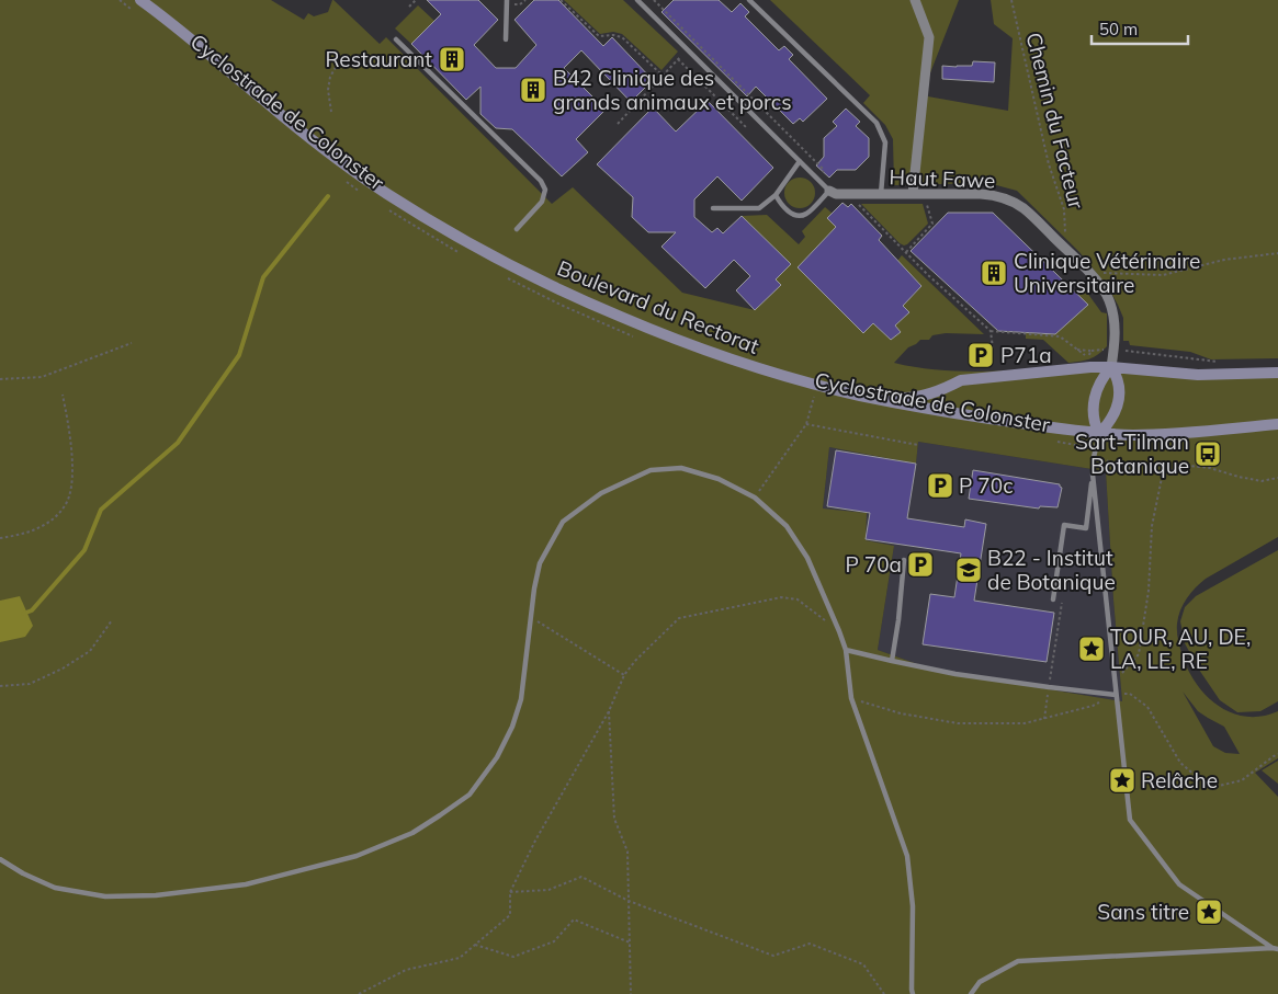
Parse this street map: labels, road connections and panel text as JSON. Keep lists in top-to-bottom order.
{
  "streets": {
    "main road": ["Boulevard du Rectorat"],
    "street": ["Haut Fawe"],
    "path": ["Cyclostrade de Colonster", "Chemin du Facteur"]
  },
  "crossings": [
    ["Chemin du Facteur", "Haut Fawe"]
  ],
  "places": {
    "building": ["Restaurant", "B42 Clinique des grands animaux et porcs", "Clinique Vétérinaire Universitaire"],
    "parking": ["P71a", "P 70c", "P 70a"],
    "bus stop": ["Sart-Tilman Botanique"],
    "school or university": ["B22 - Institut de Botanique"],
    "place": ["TOUR, AU, DE, LA, LE, RE", "Relâche", "Sans titre"]
  },
  "scale_bar": "50 m"
}
